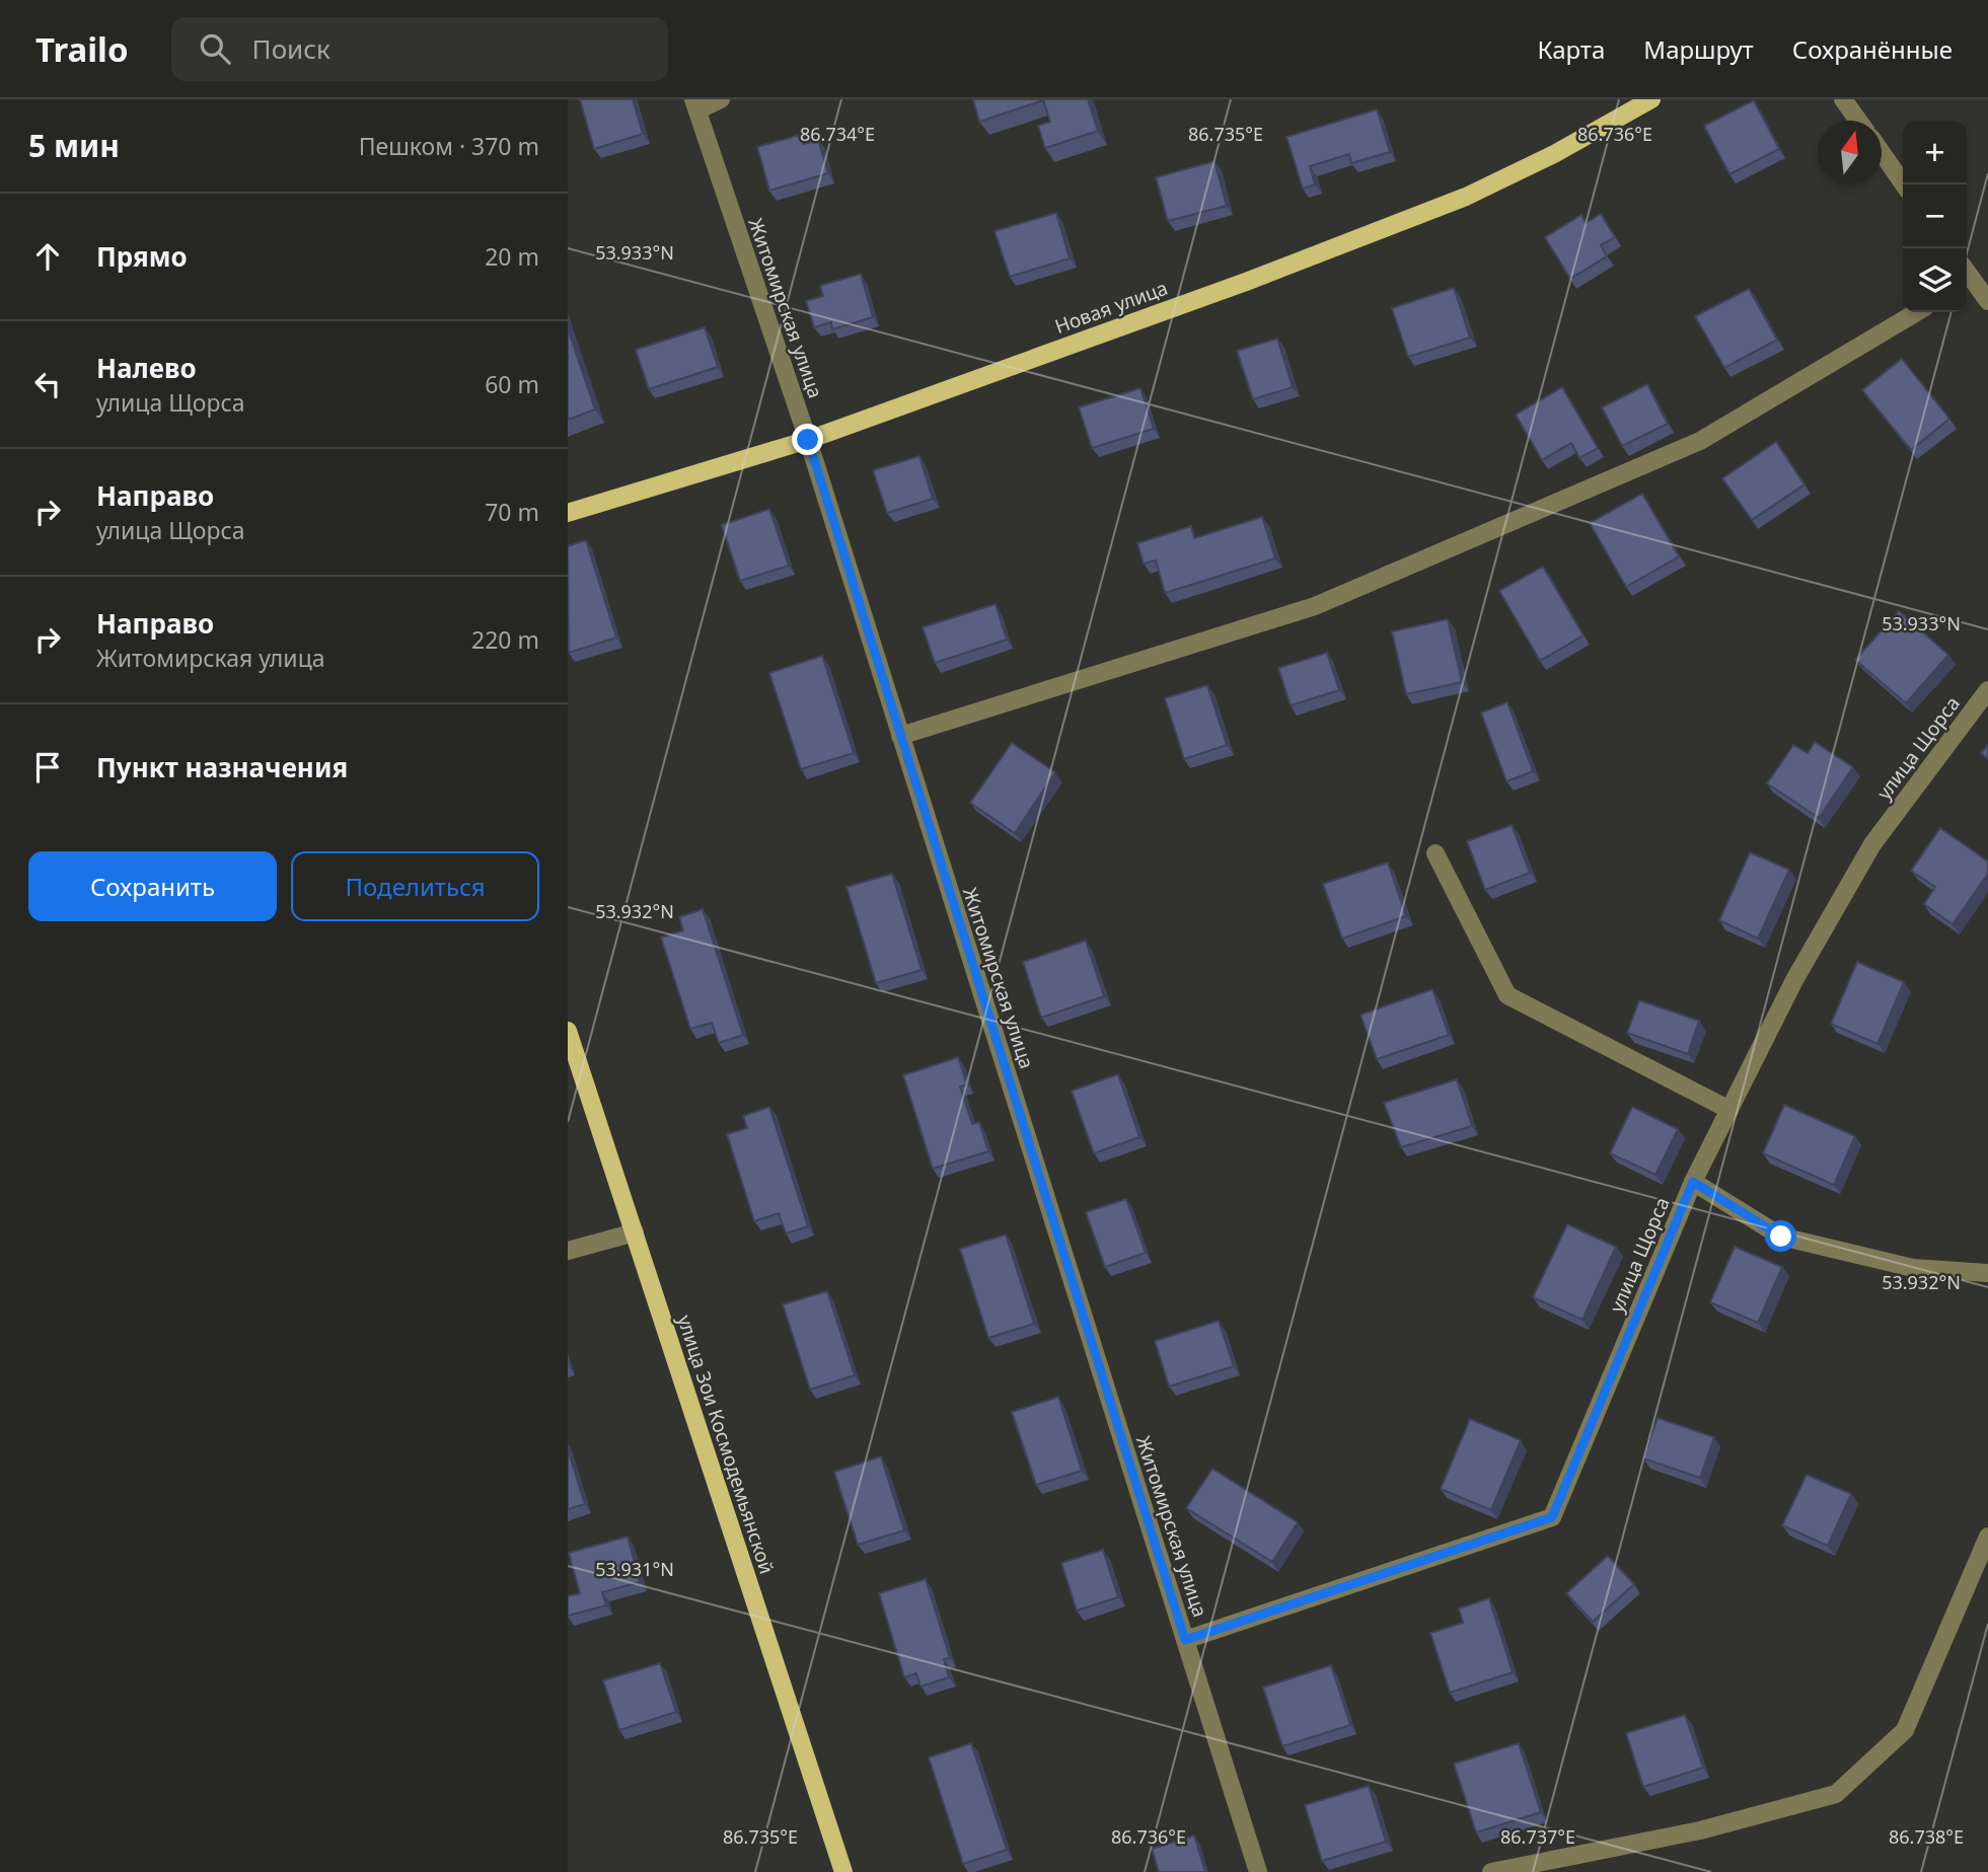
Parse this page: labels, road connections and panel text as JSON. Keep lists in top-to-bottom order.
{
  "streets": {
    "main road": ["Новая улица", "улица Зои Космодемьянской"],
    "street": ["Житомирская улица", "улица Щорса"]
  },
  "crossings": [
    ["Новая улица", "Житомирская улица"],
    ["Житомирская улица", "улица Щорса"]
  ],
  "north": "top",
  "page": {
    "header": "Trailo",
    "search": "Поиск",
    "nav": ["Карта", "Маршрут", "Сохранённые"],
    "heading": ["5 мин", "Пешком · 370 m"],
    "map_buttons": ["+", "−"],
    "list": [
      ["Прямо", "20 m"],
      ["Налево", "улица Щорса", "60 m"],
      ["Направо", "улица Щорса", "70 m"],
      ["Направо", "Житомирская улица", "220 m"],
      "Пункт назначения"
    ],
    "buttons": ["Сохранить", "Поделиться"]
  },
  "coordinates": [
    "86.734°E",
    "86.735°E",
    "86.736°E",
    "53.933°N",
    "53.932°N",
    "53.931°N",
    "86.737°E",
    "86.738°E"
  ]
}
